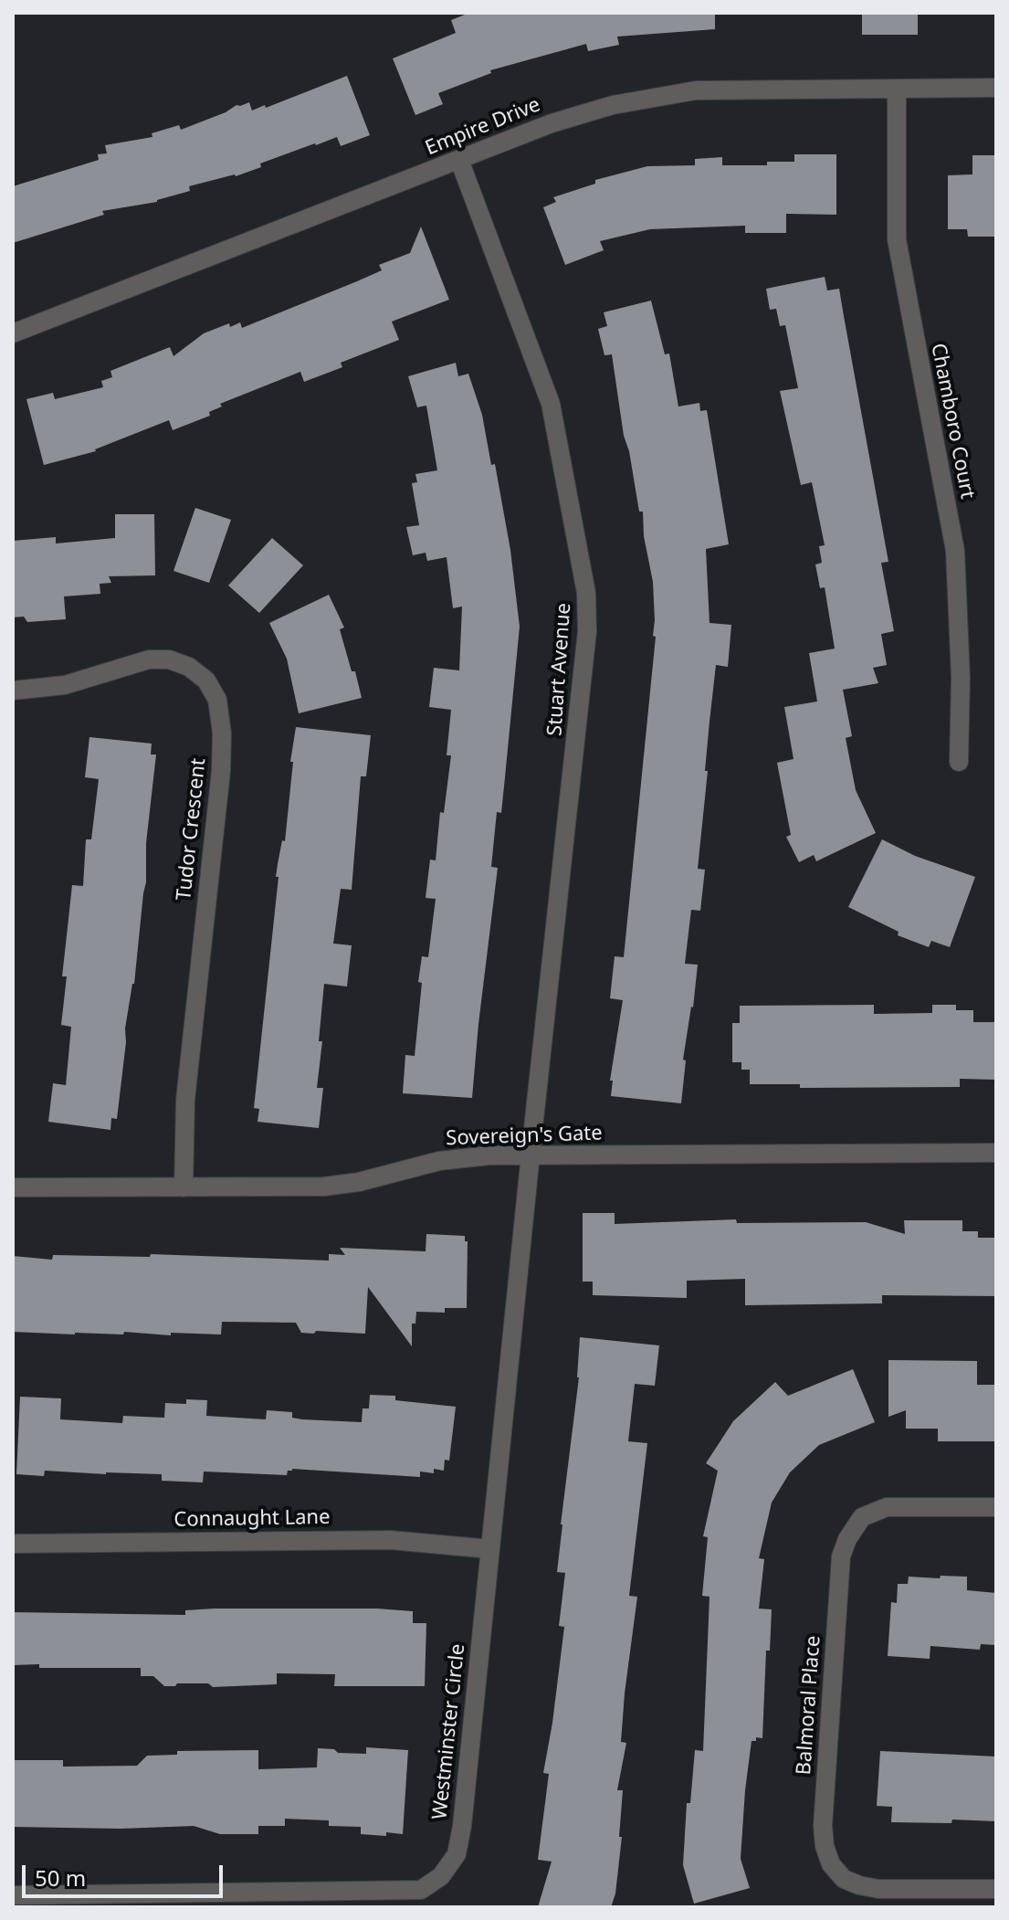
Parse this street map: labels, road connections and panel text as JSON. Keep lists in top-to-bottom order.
{
  "streets": {
    "street": [
      "Empire Drive",
      "Chamboro Court",
      "Stuart Avenue",
      "Tudor Crescent",
      "Sovereign's Gate",
      "Connaught Lane",
      "Balmoral Place",
      "Westminster Circle"
    ]
  },
  "crossings": [
    ["Empire Drive", "Chamboro Court"],
    ["Empire Drive", "Stuart Avenue"],
    ["Stuart Avenue", "Sovereign's Gate"],
    ["Stuart Avenue", "Westminster Circle"],
    ["Tudor Crescent", "Sovereign's Gate"],
    ["Sovereign's Gate", "Westminster Circle"],
    ["Connaught Lane", "Westminster Circle"]
  ],
  "scale_bar": "50 m"
}
